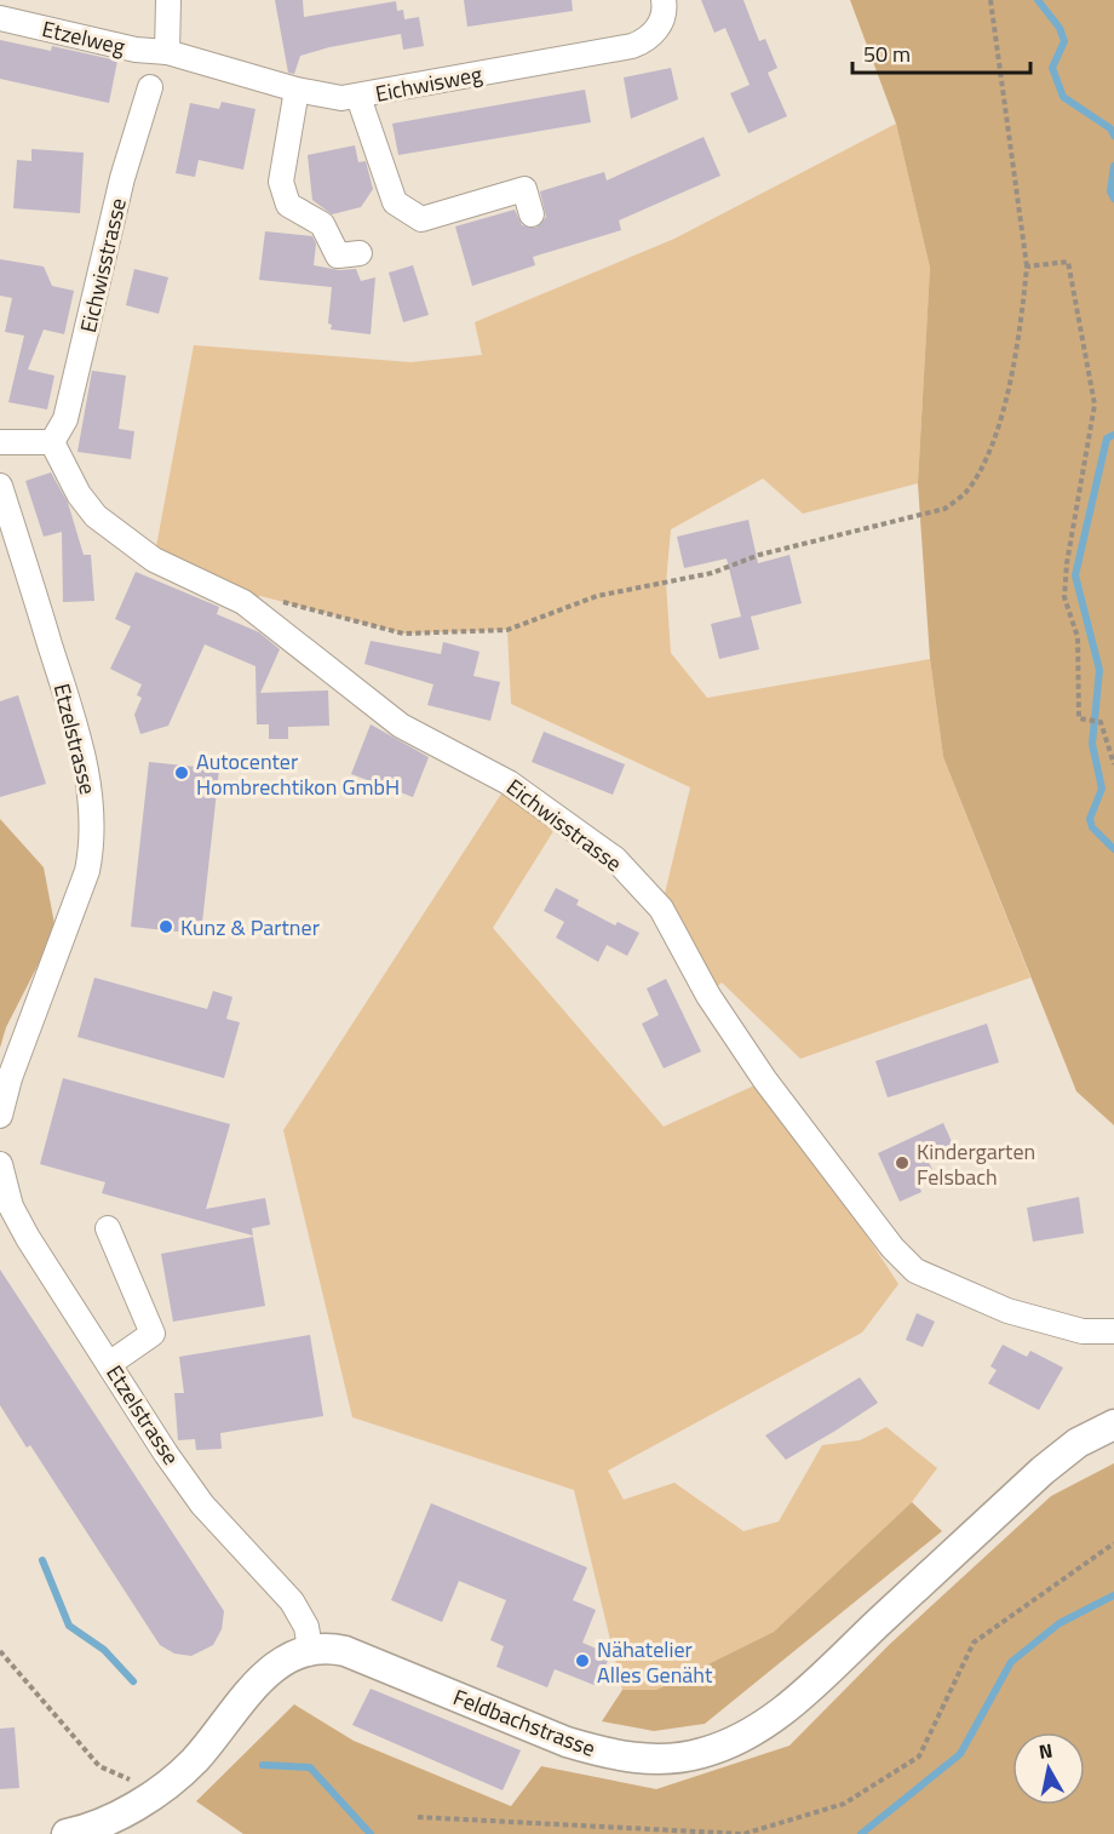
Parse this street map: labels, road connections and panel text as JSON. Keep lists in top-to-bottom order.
{
  "streets": {
    "main road": ["Feldbachstrasse"],
    "street": [
      "Etzelweg",
      "Eichwisweg",
      "Eichwisstrasse",
      "Etzelstrasse"
    ]
  },
  "crossings": [
    ["Etzelweg", "Eichwisweg"],
    ["Etzelstrasse", "Feldbachstrasse"]
  ],
  "places": [
    "Autocenter Hombrechtikon GmbH",
    "Kunz & Partner",
    "Kindergarten Felsbach",
    "Nähatelier Alles Genäht"
  ],
  "scale_bar": "50 m",
  "north": "top"
}
